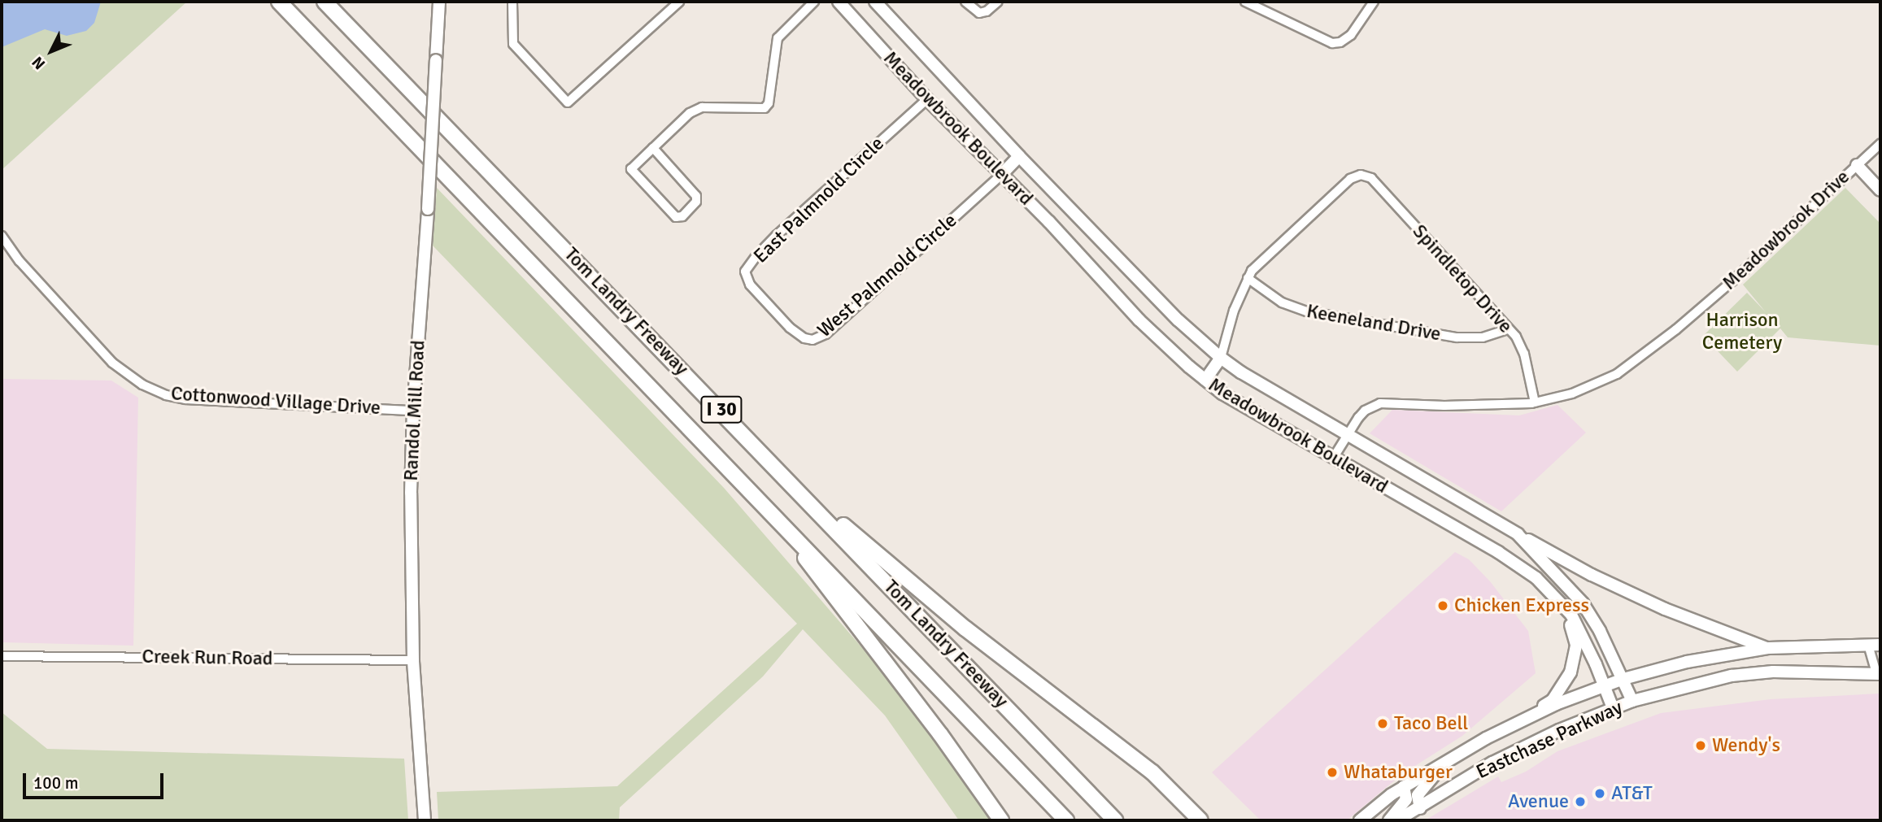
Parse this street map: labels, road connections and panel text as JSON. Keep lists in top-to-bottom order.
{
  "streets": {
    "highway": ["Tom Landry Freeway", "I 30"],
    "main road": ["Meadowbrook Boulevard", "Randol Mill Road", "Eastchase Parkway"],
    "street": [
      "East Palmnold Circle",
      "Meadowbrook Drive",
      "West Palmnold Circle",
      "Spindletop Drive",
      "Keeneland Drive",
      "Cottonwood Village Drive",
      "Creek Run Road"
    ]
  },
  "crossings": [
    ["Meadowbrook Boulevard", "East Palmnold Circle"],
    ["Meadowbrook Boulevard", "Meadowbrook Drive"],
    ["Meadowbrook Boulevard", "West Palmnold Circle"],
    ["Meadowbrook Boulevard", "Eastchase Parkway"],
    ["East Palmnold Circle", "West Palmnold Circle"],
    ["Meadowbrook Drive", "Spindletop Drive"],
    ["Spindletop Drive", "Keeneland Drive"],
    ["Cottonwood Village Drive", "Randol Mill Road"],
    ["Randol Mill Road", "Creek Run Road"]
  ],
  "parks": ["Harrison Cemetery"],
  "places": [
    "Chicken Express",
    "Taco Bell",
    "Wendy's",
    "Whataburger",
    "AT&T",
    "Avenue"
  ],
  "scale_bar": "100 m",
  "north": "bottom left"
}
